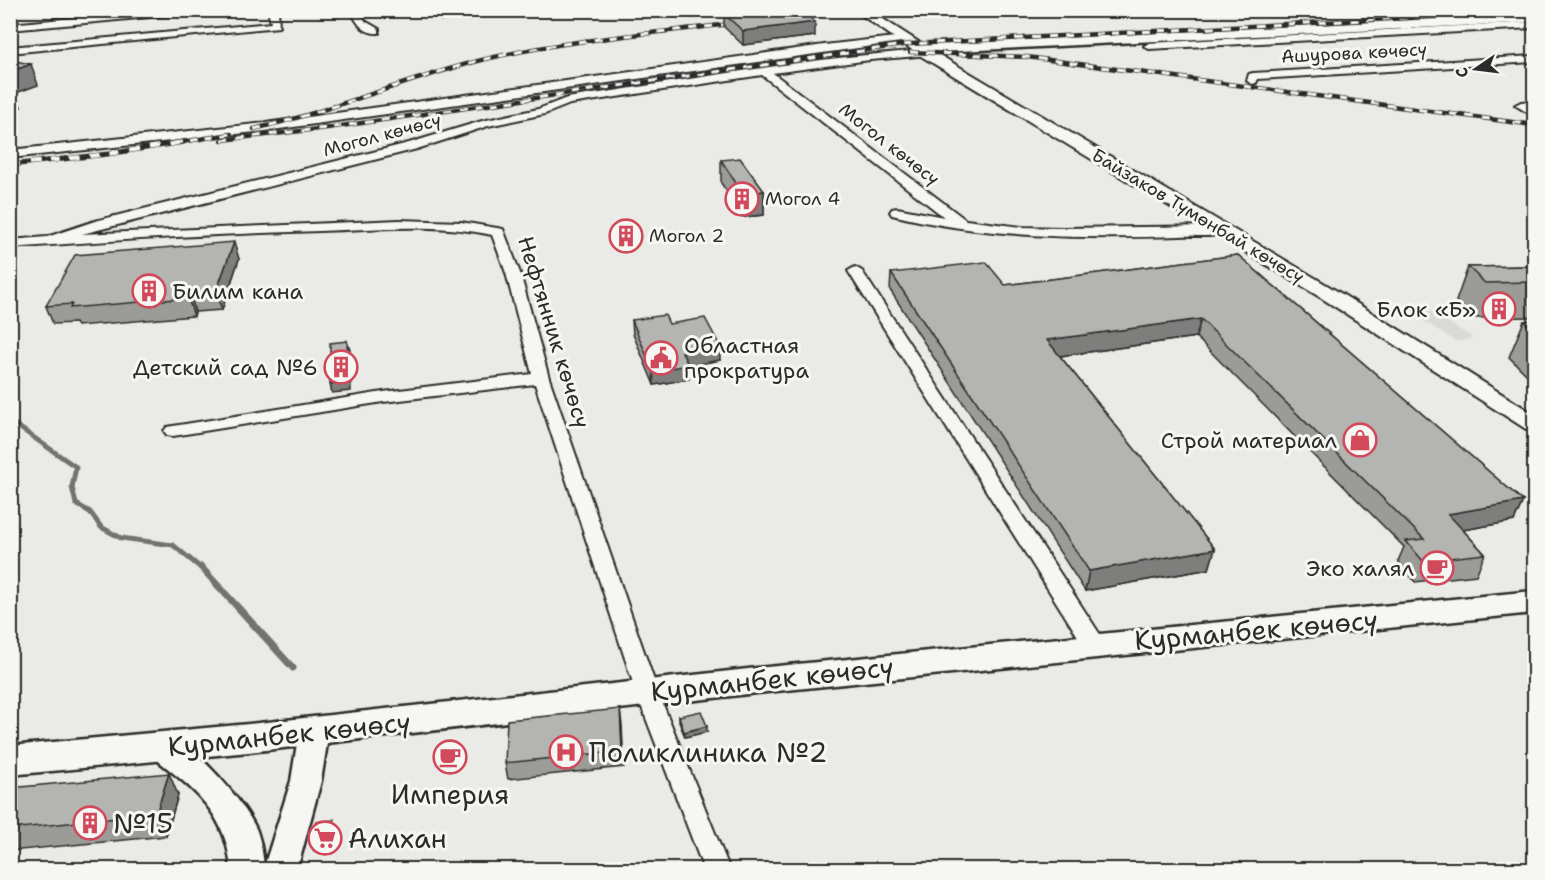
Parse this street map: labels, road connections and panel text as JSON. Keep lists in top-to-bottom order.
{
  "streets": {
    "main road": ["Байзаков Түмөнбай көчөсү", "Курманбек көчөсү"],
    "street": ["Ашурова көчөсү", "Могол көчөсү", "Нефтянник көчөсү"]
  },
  "crossings": [
    ["Могол көчөсү", "Байзаков Түмөнбай көчөсү"],
    ["Могол көчөсү", "Нефтянник көчөсү"],
    ["Нефтянник көчөсү", "Курманбек көчөсү"]
  ],
  "places": {
    "building": [
      "Могол 4",
      "Могол 2",
      "Билим кана",
      "Блок «Б»",
      "Детский сад №6",
      "№15"
    ],
    "public building": ["Областная прократура"],
    "shop": ["Строй материал"],
    "cafe": ["Эко халял", "Империя"],
    "hospital": ["Поликлиника №2"],
    "supermarket": ["Алихан"]
  },
  "north": "left"
}
